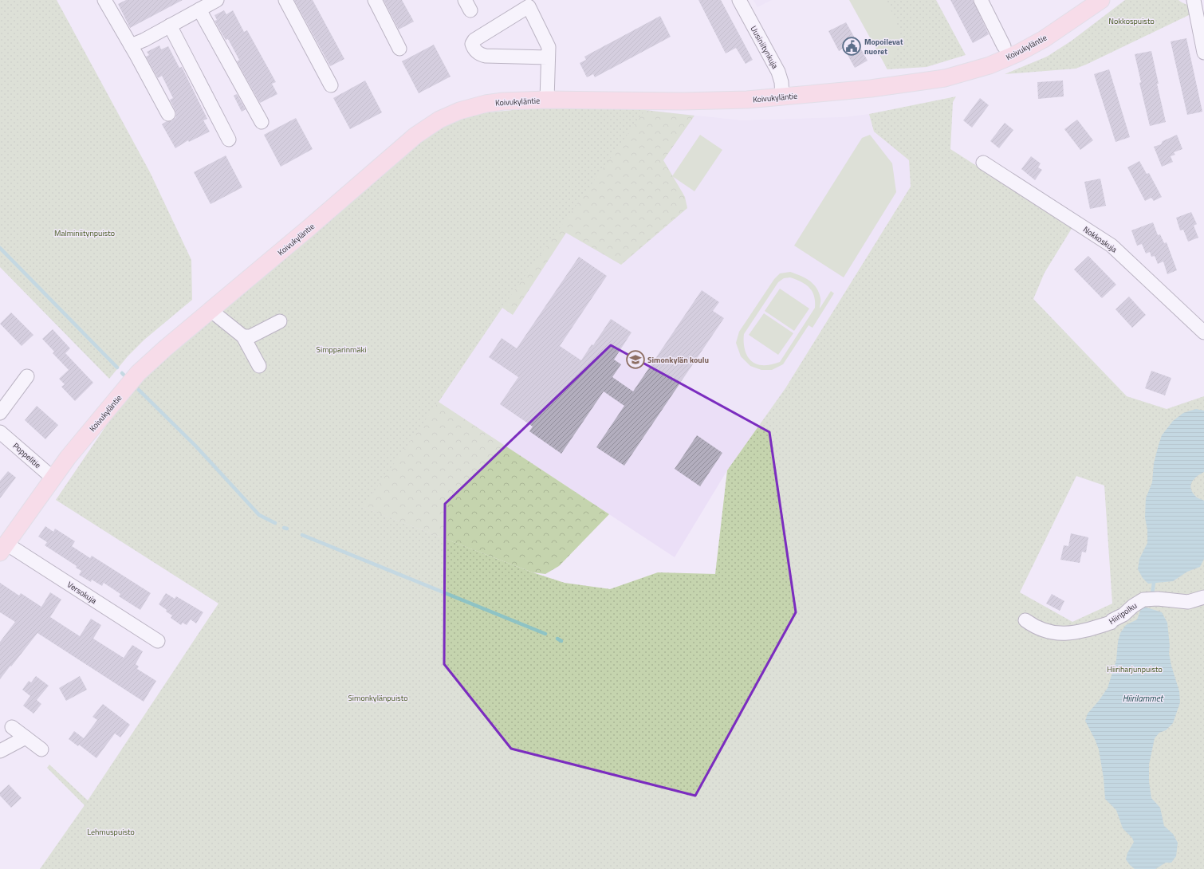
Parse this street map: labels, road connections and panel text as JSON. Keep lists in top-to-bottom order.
{
  "streets": {
    "main road": ["Koivukyläntie"],
    "street": [
      "Uusiniitynkuja",
      "Nokkoskuja",
      "Poppelitie",
      "Versokuja",
      "Hiiripolku"
    ]
  },
  "crossings": [
    ["Uusiniitynkuja", "Koivukyläntie"],
    ["Koivukyläntie", "Poppelitie"],
    ["Koivukyläntie", "Versokuja"]
  ],
  "water": ["Hiirilammet"],
  "parks": [
    "Nokkospuisto",
    "Malminiitynpuisto",
    "Simpparinmäki",
    "Hiiriharjunpuisto",
    "Simonkylänpuisto",
    "Lehmuspuisto"
  ],
  "places": {
    "public building": ["Mopoilevat nuoret"],
    "school or university": ["Simonkylän koulu"]
  }
}
